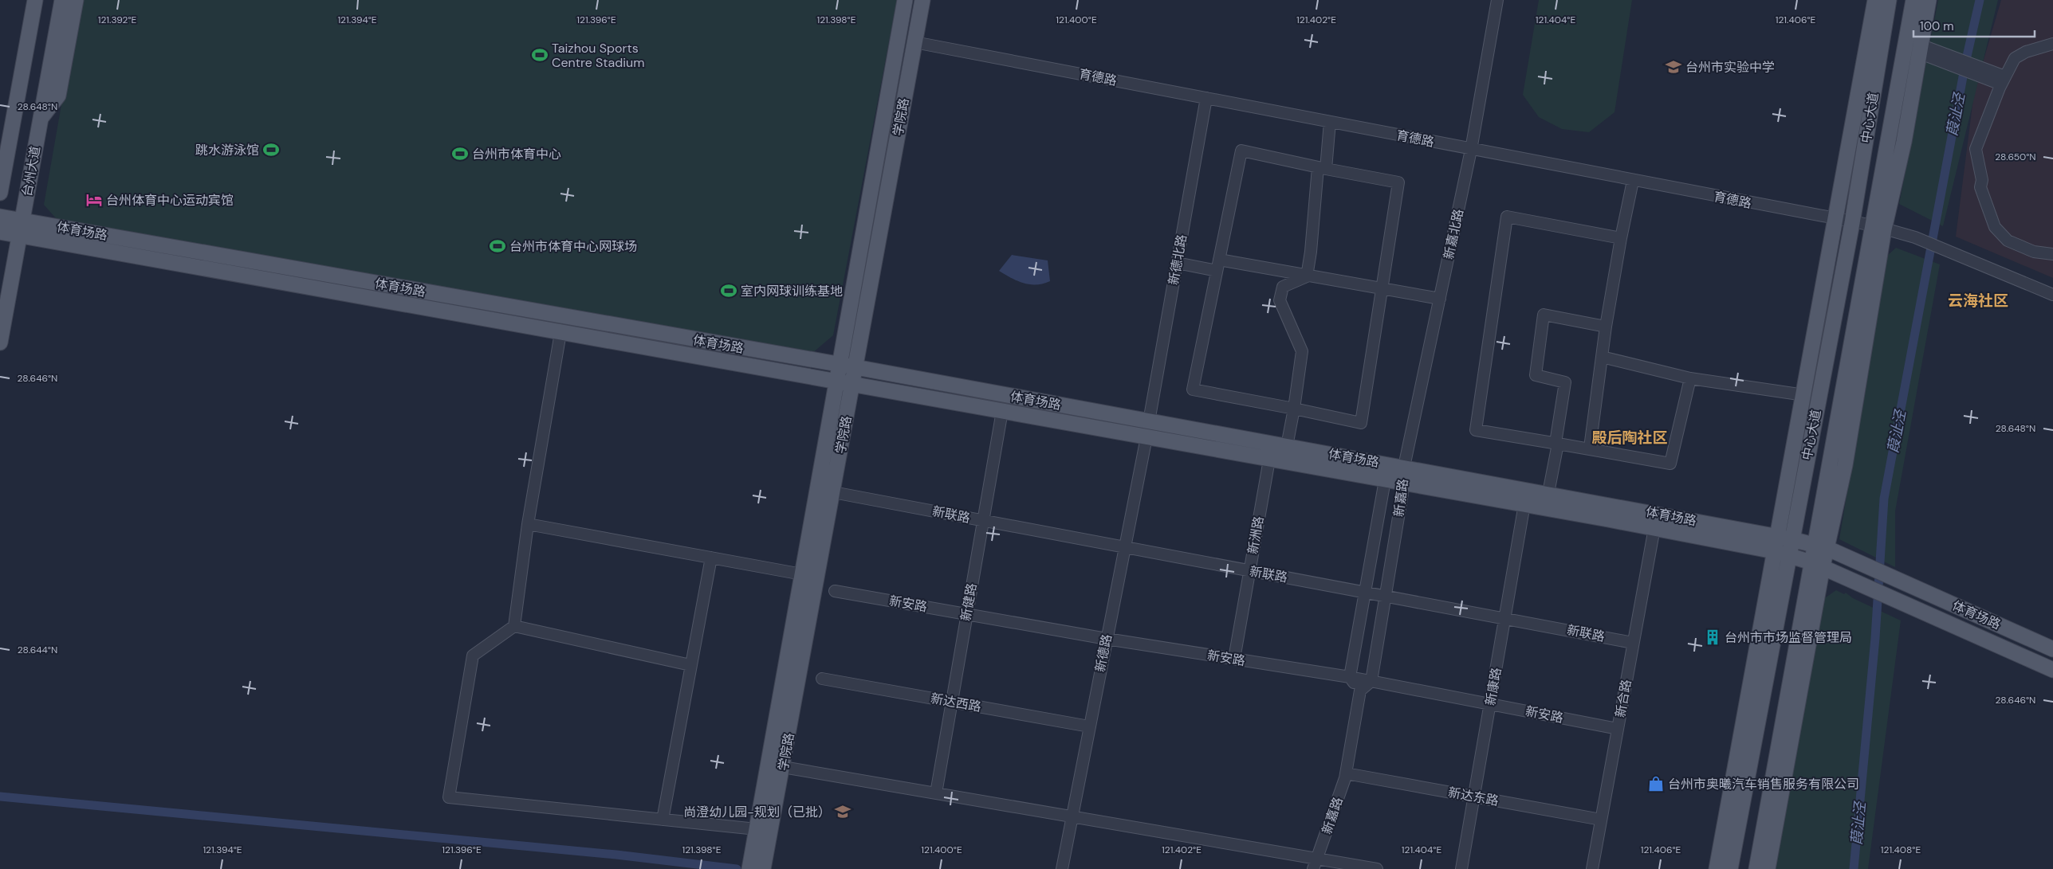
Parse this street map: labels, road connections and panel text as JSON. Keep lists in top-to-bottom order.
{
  "streets": {
    "main road": [
      "学院路",
      "中心大道",
      "台州大道",
      "体育场路"
    ],
    "street": [
      "育德路",
      "新嘉北路",
      "新德北路",
      "新嘉路",
      "新联路",
      "新洲路",
      "新健路",
      "新安路",
      "新德路",
      "新康路",
      "新合路",
      "新达西路",
      "新达东路"
    ]
  },
  "crossings": [
    ["育德路", "学院路"],
    ["育德路", "中心大道"],
    ["育德路", "新嘉北路"],
    ["育德路", "新德北路"],
    ["学院路", "体育场路"],
    ["学院路", "新联路"],
    ["中心大道", "体育场路"],
    ["台州大道", "体育场路"],
    ["体育场路", "新嘉北路"],
    ["体育场路", "新德北路"],
    ["体育场路", "新嘉路"],
    ["新嘉北路", "新嘉路"],
    ["新嘉路", "新联路"],
    ["新嘉路", "新安路"],
    ["新嘉路", "新达东路"],
    ["新联路", "新洲路"],
    ["新联路", "新健路"],
    ["新联路", "新德路"],
    ["新联路", "新康路"],
    ["新联路", "新合路"],
    ["新洲路", "新安路"],
    ["新健路", "新安路"],
    ["新健路", "新达西路"],
    ["新安路", "新德路"],
    ["新安路", "新康路"],
    ["新安路", "新合路"],
    ["新德路", "新达西路"],
    ["新康路", "新达东路"],
    ["新合路", "新达东路"]
  ],
  "districts": ["云海社区", "殿后陶社区"],
  "water": ["葭沚泾"],
  "places": {
    "sports": [
      "Taizhou Sports Centre Stadium",
      "跳水游泳馆",
      "台州市体育中心",
      "台州市体育中心网球场",
      "室内网球训练基地"
    ],
    "school or university": ["台州市实验中学", "尚澄幼儿园-规划（已批）"],
    "hotel": ["台州体育中心运动宾馆"],
    "building": ["台州市市场监督管理局"],
    "shop": ["台州市奥曦汽车销售服务有限公司"]
  },
  "scale_bar": "100 m",
  "coordinates": [
    "121.392°E",
    "121.394°E",
    "121.396°E",
    "121.398°E",
    "121.400°E",
    "121.402°E",
    "121.404°E",
    "121.406°E",
    "28.648°N",
    "28.650°N",
    "28.646°N",
    "28.644°N",
    "121.408°E"
  ]
}
